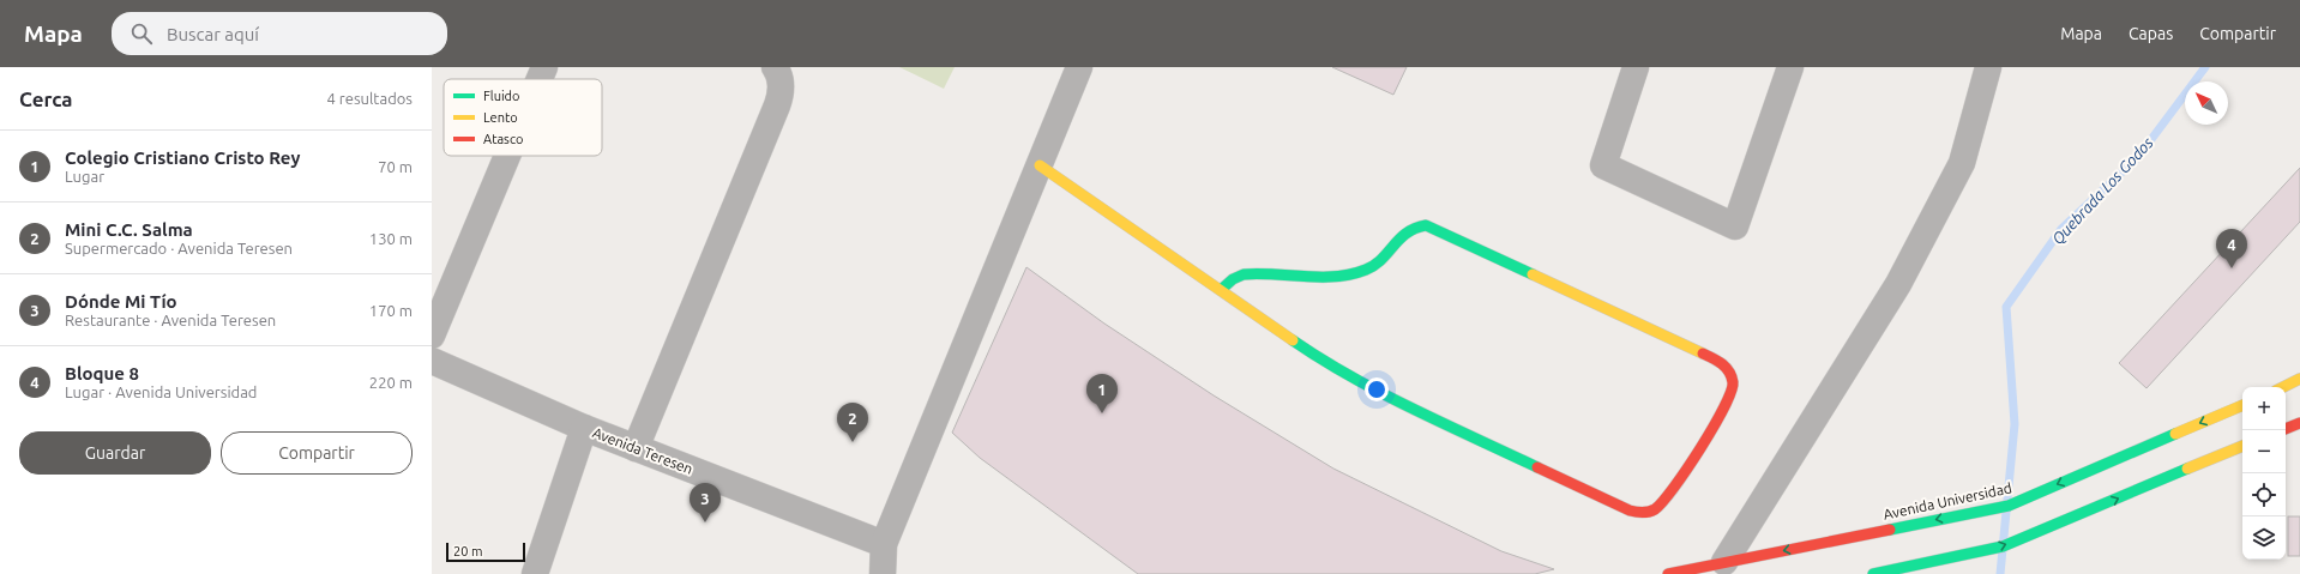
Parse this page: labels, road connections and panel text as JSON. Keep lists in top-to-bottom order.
{
  "streets": {
    "street": ["Avenida Teresen", "Avenida Universidad"]
  },
  "water": ["Quebrada Los Godos"],
  "legend": ["Fluido", "Lento", "Atasco"],
  "scale_bar": "20 m",
  "north": "top left",
  "page": {
    "header": "Mapa",
    "search": "Buscar aquí",
    "nav": ["Mapa", "Capas", "Compartir"],
    "heading": ["Cerca", "4 resultados"],
    "list": [
      {
        "mark": "1",
        "name": "Colegio Cristiano Cristo Rey",
        "note": "Lugar",
        "value": "70 m"
      },
      {
        "mark": "2",
        "name": "Mini C.C. Salma",
        "note": "Supermercado · Avenida Teresen",
        "value": "130 m"
      },
      {
        "mark": "3",
        "name": "Dónde Mi Tío",
        "note": "Restaurante · Avenida Teresen",
        "value": "170 m"
      },
      {
        "mark": "4",
        "name": "Bloque 8",
        "note": "Lugar · Avenida Universidad",
        "value": "220 m"
      }
    ],
    "pins": [
      "4",
      "1",
      "2",
      "3"
    ],
    "map_buttons": ["+", "−"],
    "buttons": ["Guardar", "Compartir"],
    "scale": "20 m"
  }
}
